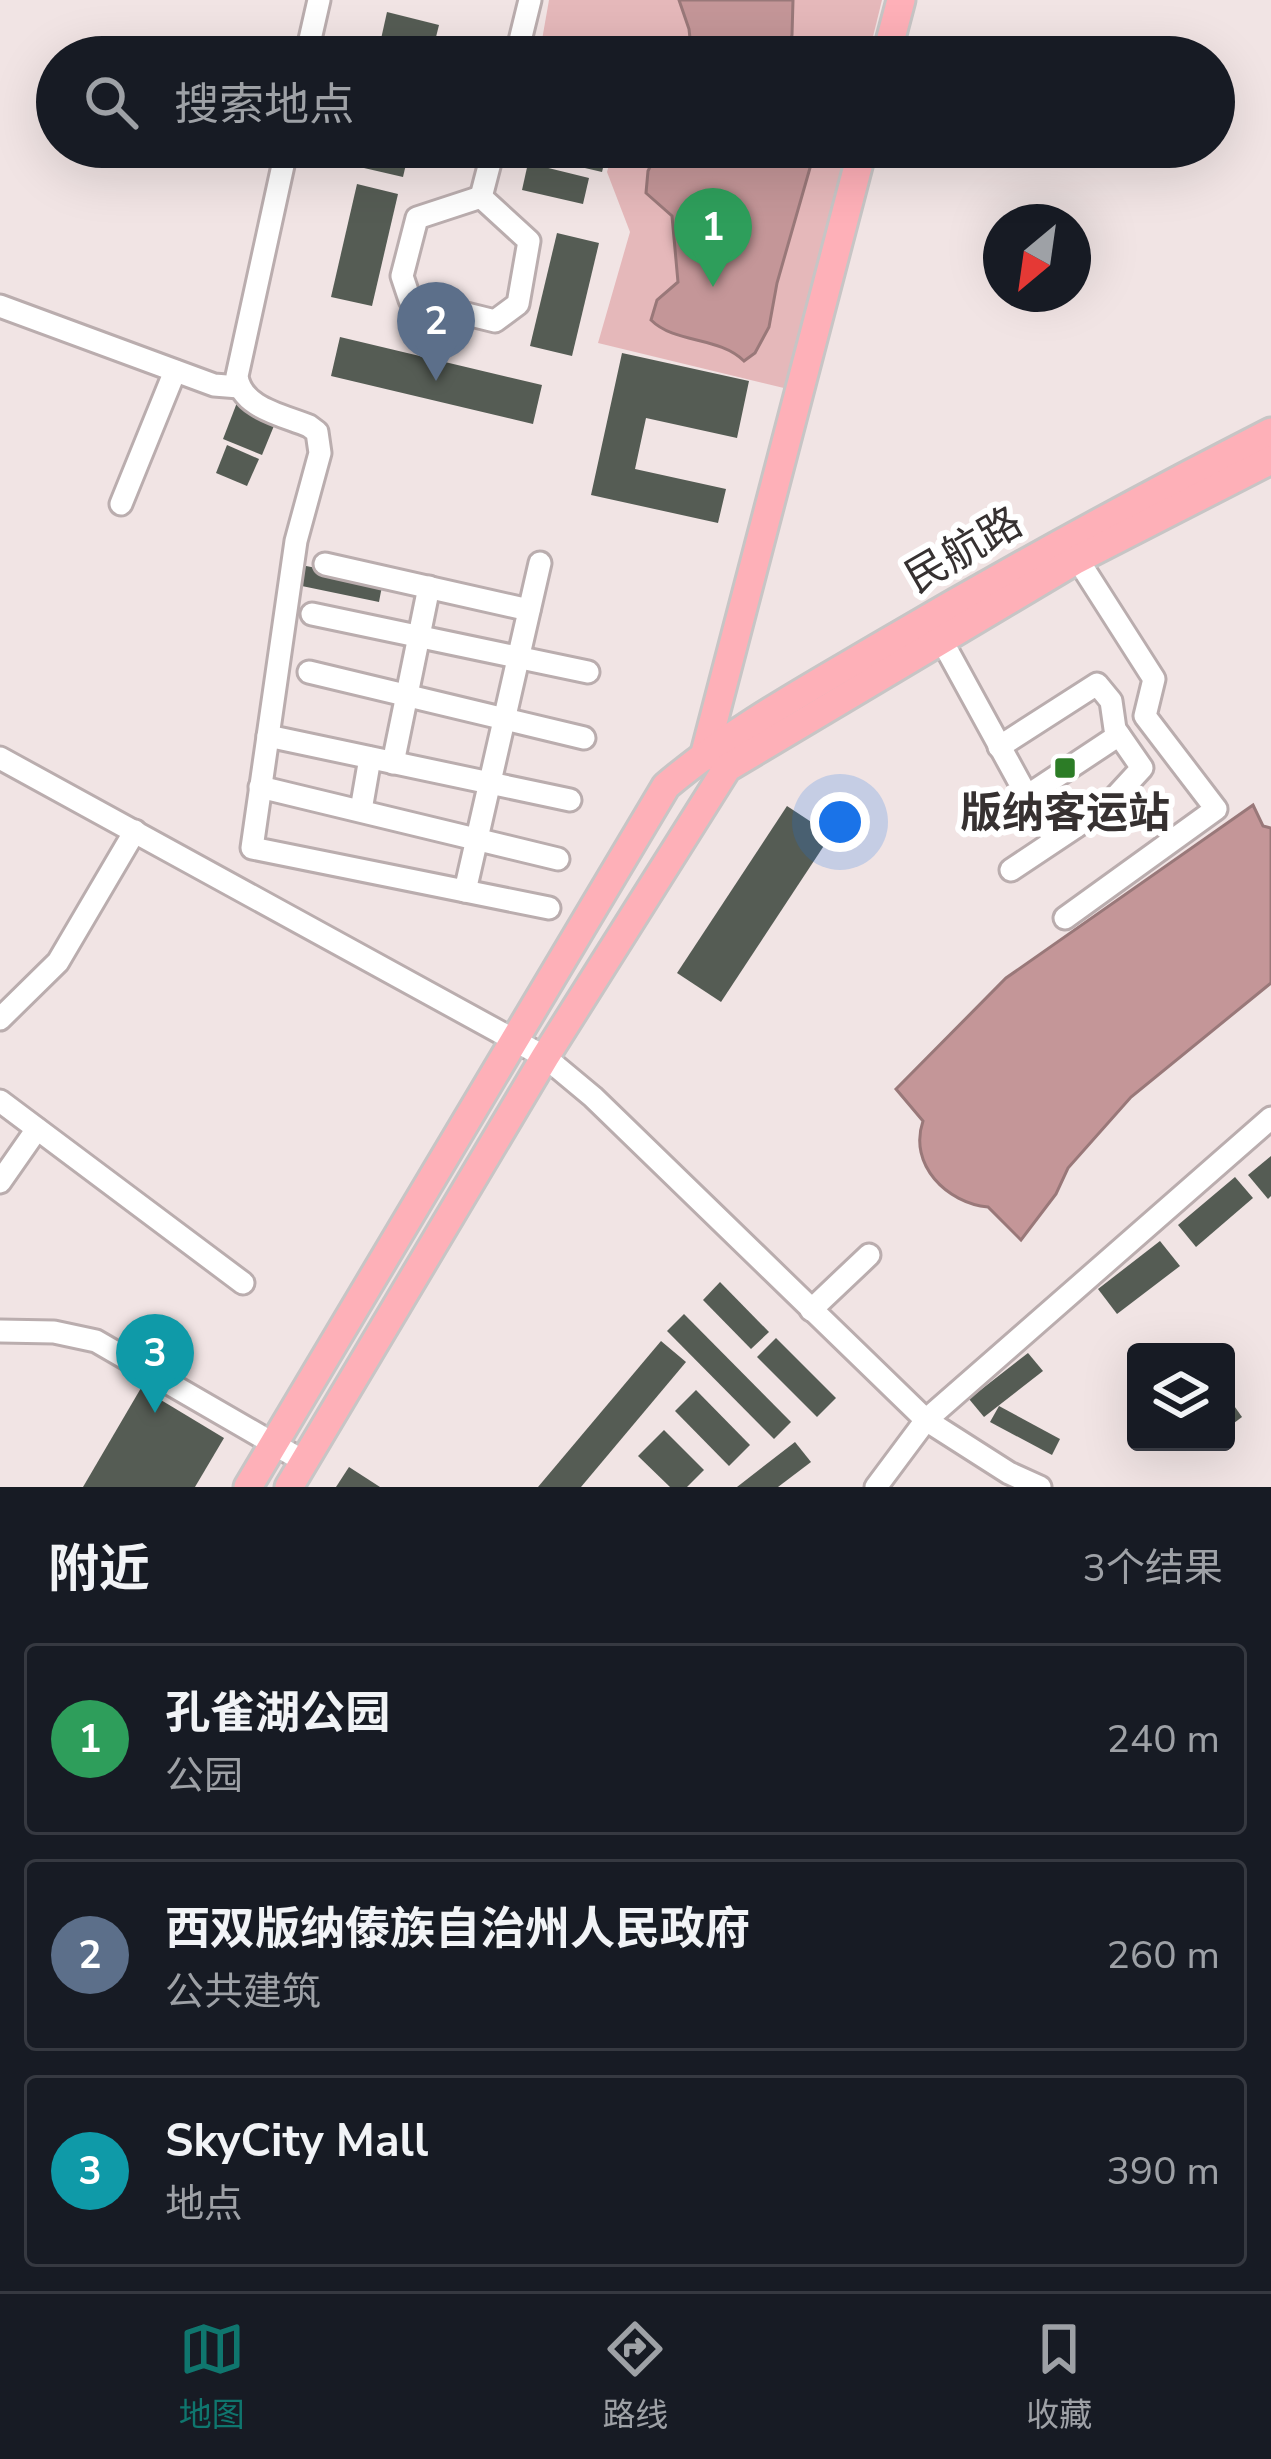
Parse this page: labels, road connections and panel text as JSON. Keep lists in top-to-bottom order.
{
  "streets": {
    "main road": ["民航路"]
  },
  "places": {
    "transit": ["版纳客运站"]
  },
  "north": "bottom left",
  "page": {
    "search": "搜索地点",
    "pins": ["1", "2", "3"],
    "heading": ["附近", "3个结果"],
    "list": [
      {
        "mark": "1",
        "name": "孔雀湖公园",
        "note": "公园",
        "value": "240 m"
      },
      {
        "mark": "2",
        "name": "西双版纳傣族自治州人民政府",
        "note": "公共建筑",
        "value": "260 m"
      },
      {
        "mark": "3",
        "name": "SkyCity Mall",
        "note": "地点",
        "value": "390 m"
      }
    ],
    "nav": ["地图", "路线", "收藏"]
  }
}
